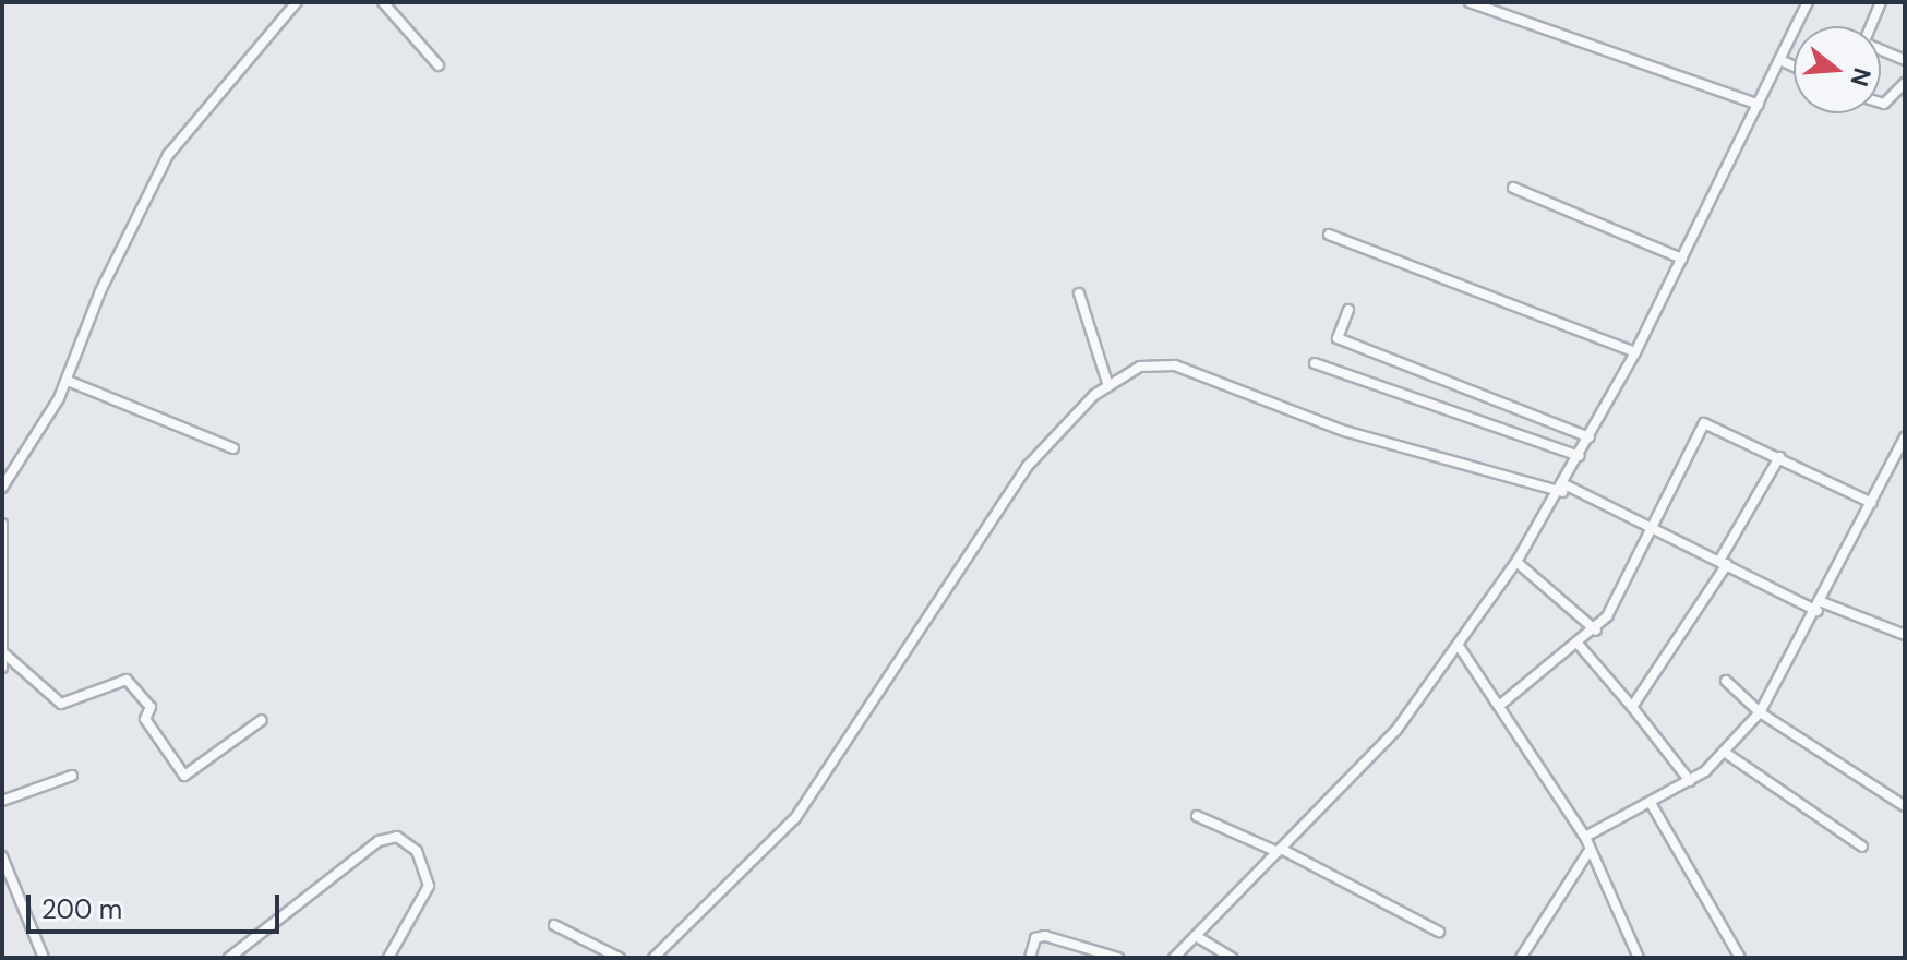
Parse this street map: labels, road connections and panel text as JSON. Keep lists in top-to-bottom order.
{
  "scale_bar": "200 m",
  "north": "right"
}
